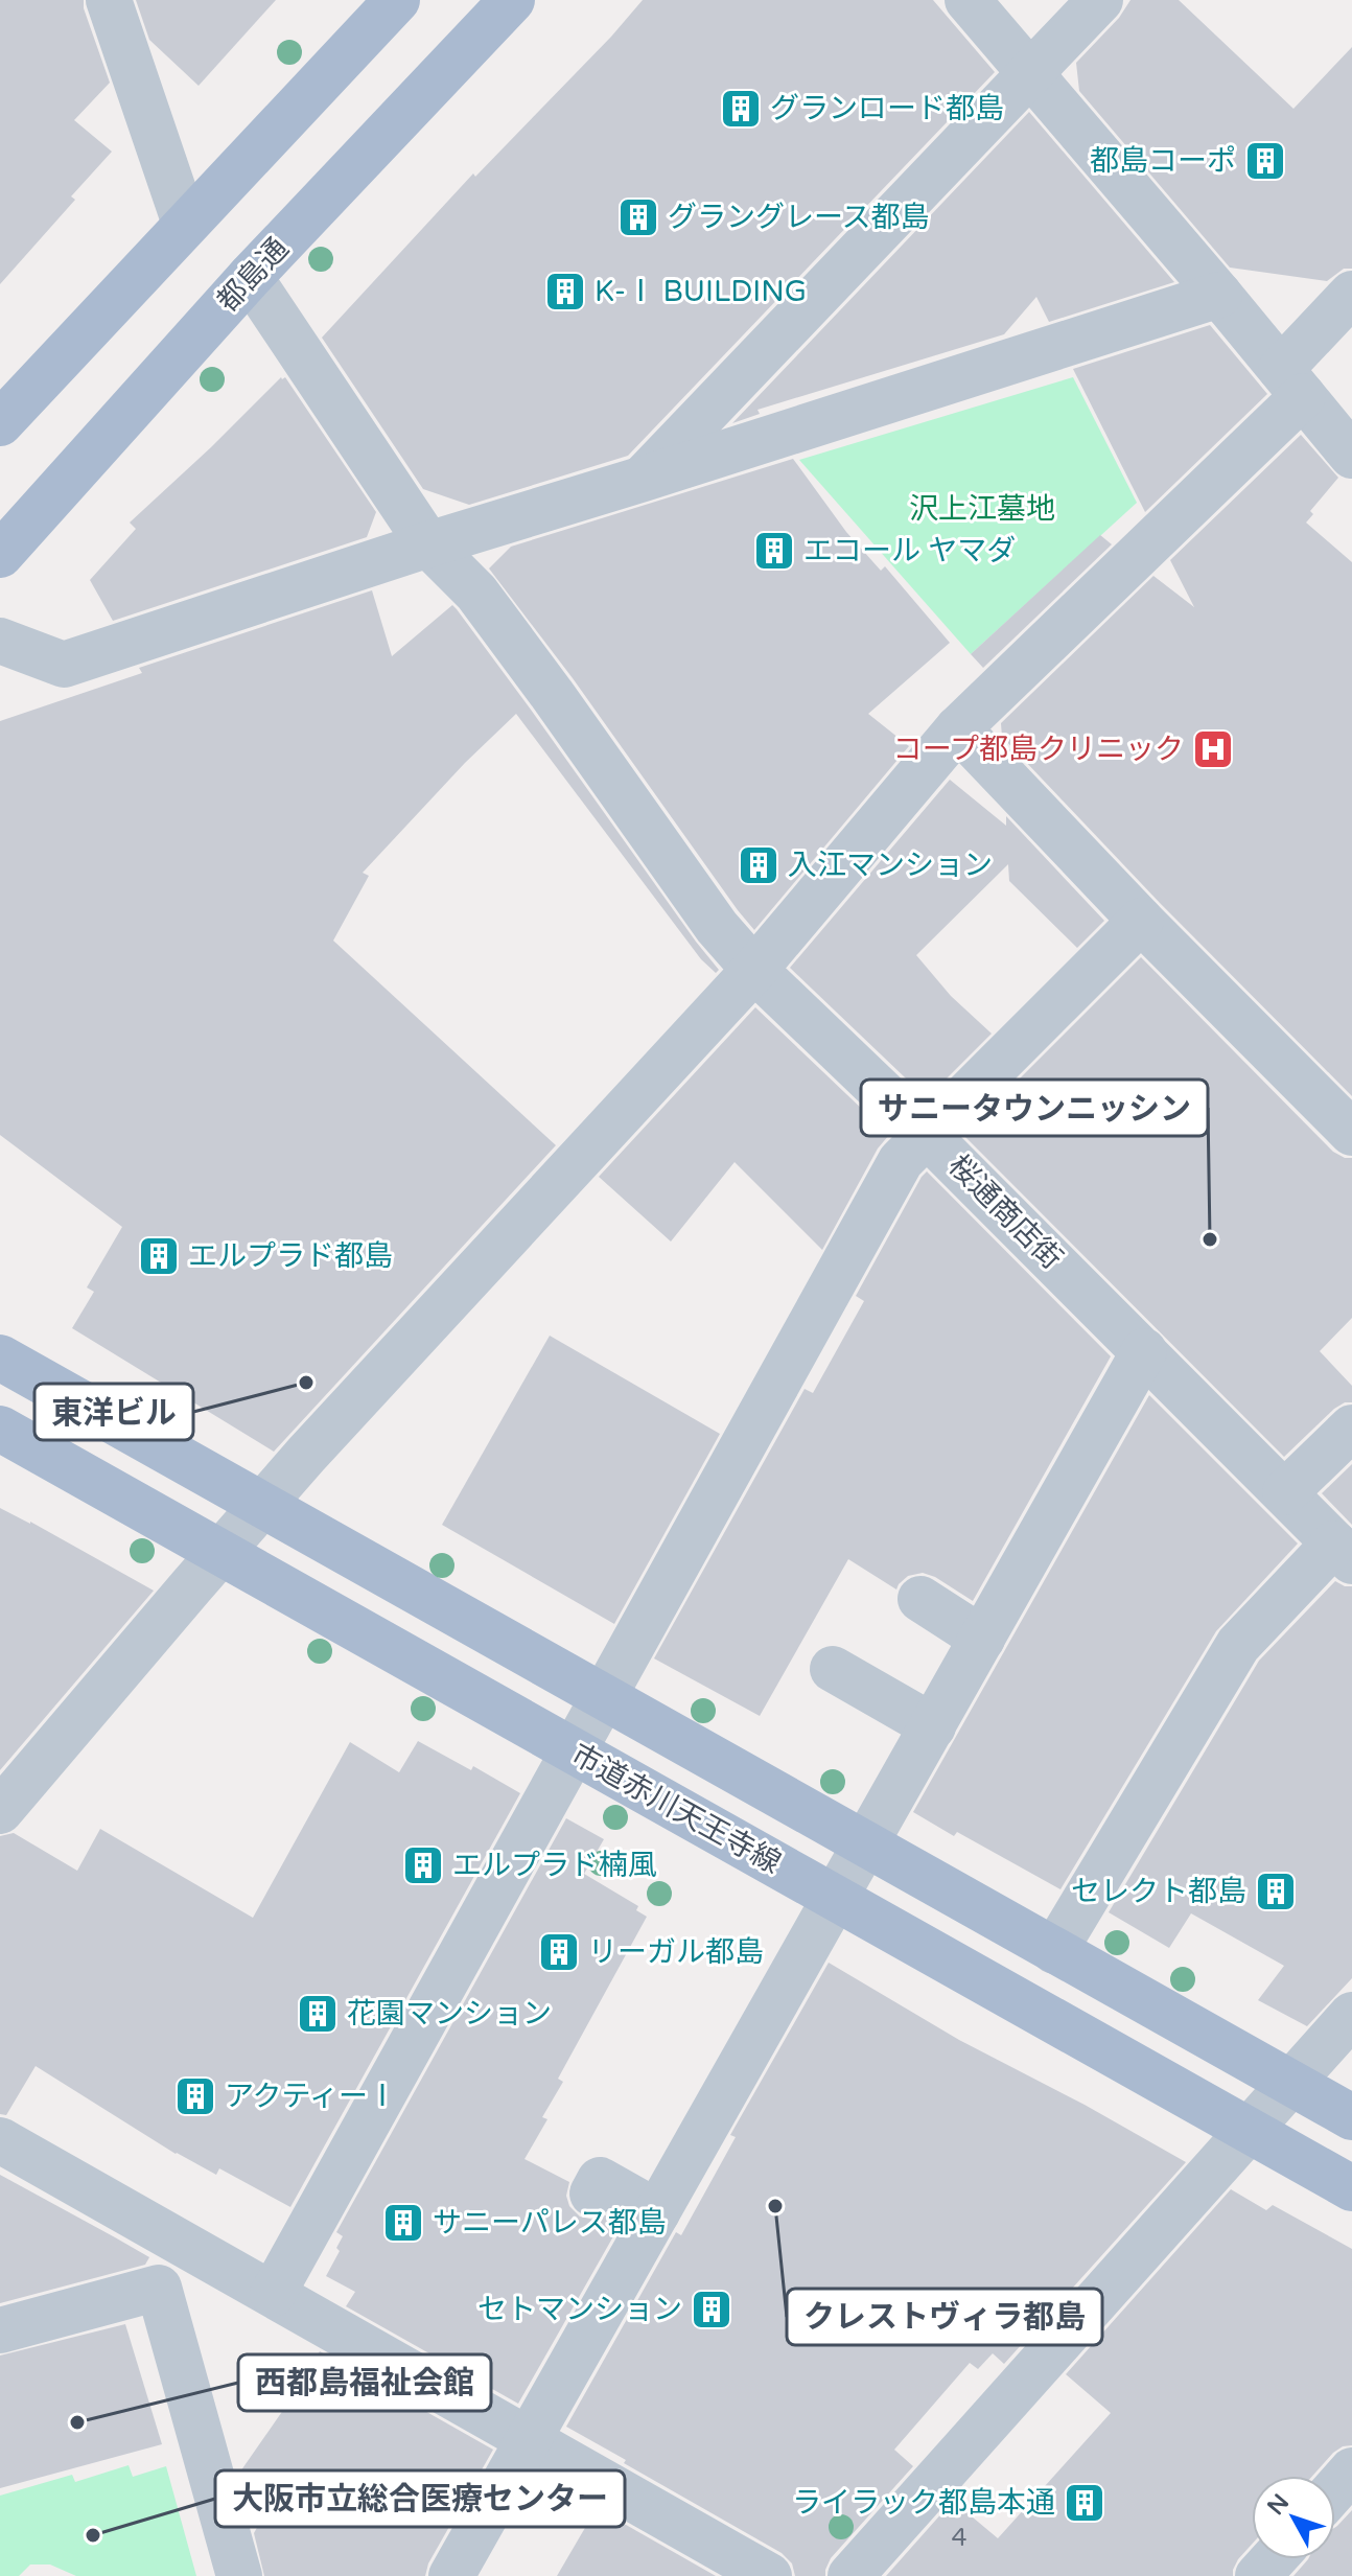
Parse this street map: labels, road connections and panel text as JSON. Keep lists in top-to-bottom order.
{
  "streets": {
    "main road": ["都島通", "市道赤川天王寺線"],
    "street": ["桜通商店街"]
  },
  "crossings": [
    ["都島通", "桜通商店街"]
  ],
  "parks": ["沢上江墓地"],
  "places": {
    "building": [
      "グランロード都島",
      "都島コーポ",
      "グラングレース都島",
      "K-Ⅰ BUILDING",
      "エコール ヤマダ",
      "入江マンション",
      "エルプラド都島",
      "エルプラド楠風",
      "セレクト都島",
      "リーガル都島",
      "花園マンション",
      "アクティーⅠ",
      "サニーパレス都島",
      "セトマンション",
      "ライラック都島本通"
    ],
    "hospital": ["コープ都島クリニック"],
    "other": [
      "サニータウンニッシン",
      "東洋ビル",
      "クレストヴィラ都島",
      "西都島福祉会館",
      "大阪市立総合医療センター"
    ]
  },
  "house_numbers": ["4"],
  "north": "top left"
}
